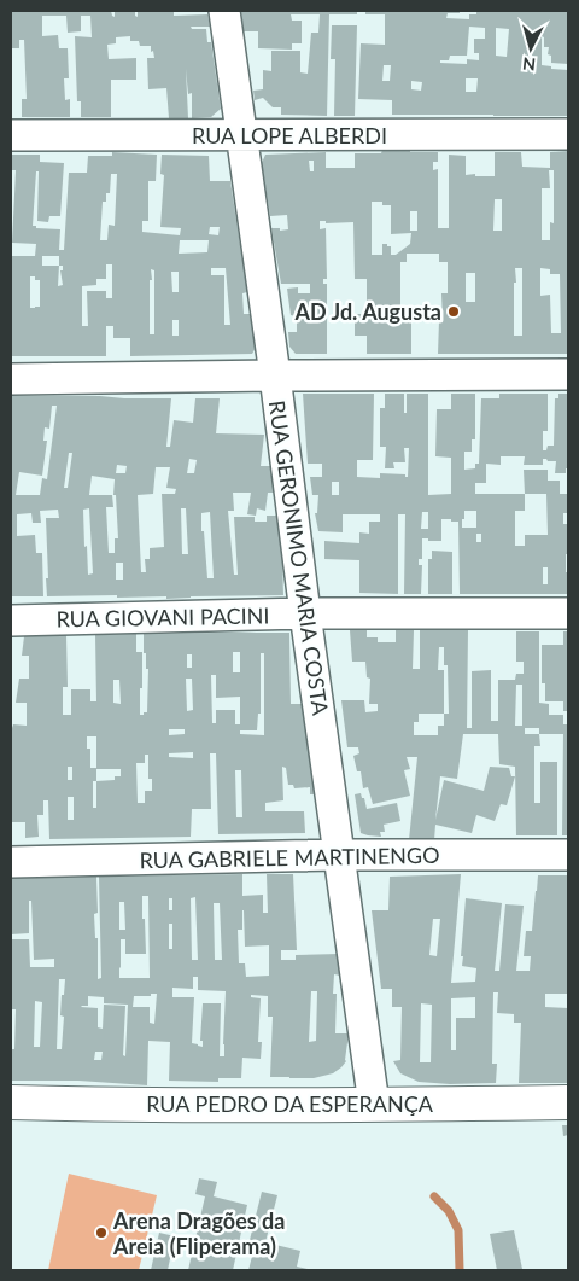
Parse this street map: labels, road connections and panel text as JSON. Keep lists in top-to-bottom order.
{
  "streets": {
    "main road": ["RUA PEDRO DA ESPERANÇA"],
    "street": [
      "RUA LOPE ALBERDI",
      "RUA GERONIMO MARIA COSTA",
      "RUA GIOVANI PACINI",
      "RUA GABRIELE MARTINENGO"
    ]
  },
  "crossings": [
    ["RUA LOPE ALBERDI", "RUA GERONIMO MARIA COSTA"],
    ["RUA GERONIMO MARIA COSTA", "RUA GIOVANI PACINI"],
    ["RUA GERONIMO MARIA COSTA", "RUA GABRIELE MARTINENGO"],
    ["RUA GERONIMO MARIA COSTA", "RUA PEDRO DA ESPERANÇA"]
  ],
  "places": ["AD Jd. Augusta", "Arena Dragões da Areia (Fliperama)"],
  "north": "bottom"
}
